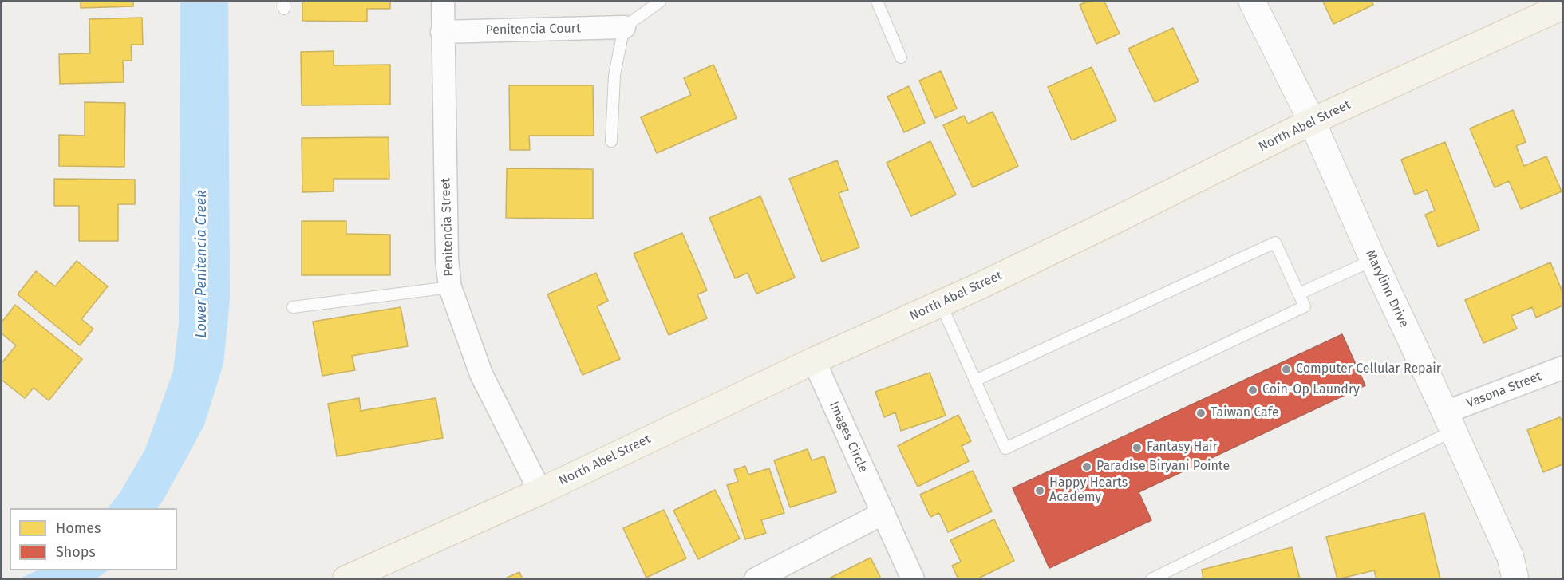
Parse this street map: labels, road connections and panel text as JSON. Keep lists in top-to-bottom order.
{
  "streets": {
    "main road": ["North Abel Street", "Marylinn Drive"],
    "street": [
      "Penitencia Court",
      "Penitencia Street",
      "Vasona Street",
      "Images Circle"
    ]
  },
  "crossings": [
    ["Penitencia Court", "Penitencia Street"],
    ["North Abel Street", "Penitencia Street"],
    ["North Abel Street", "Marylinn Drive"],
    ["North Abel Street", "Images Circle"],
    ["Marylinn Drive", "Vasona Street"]
  ],
  "water": ["Lower Penitencia Creek"],
  "places": [
    "Computer Cellular Repair",
    "Coin-Op Laundry",
    "Taiwan Cafe",
    "Fantasy Hair",
    "Paradise Biryani Pointe",
    "Happy Hearts Academy"
  ],
  "legend": ["Homes", "Shops"]
}
